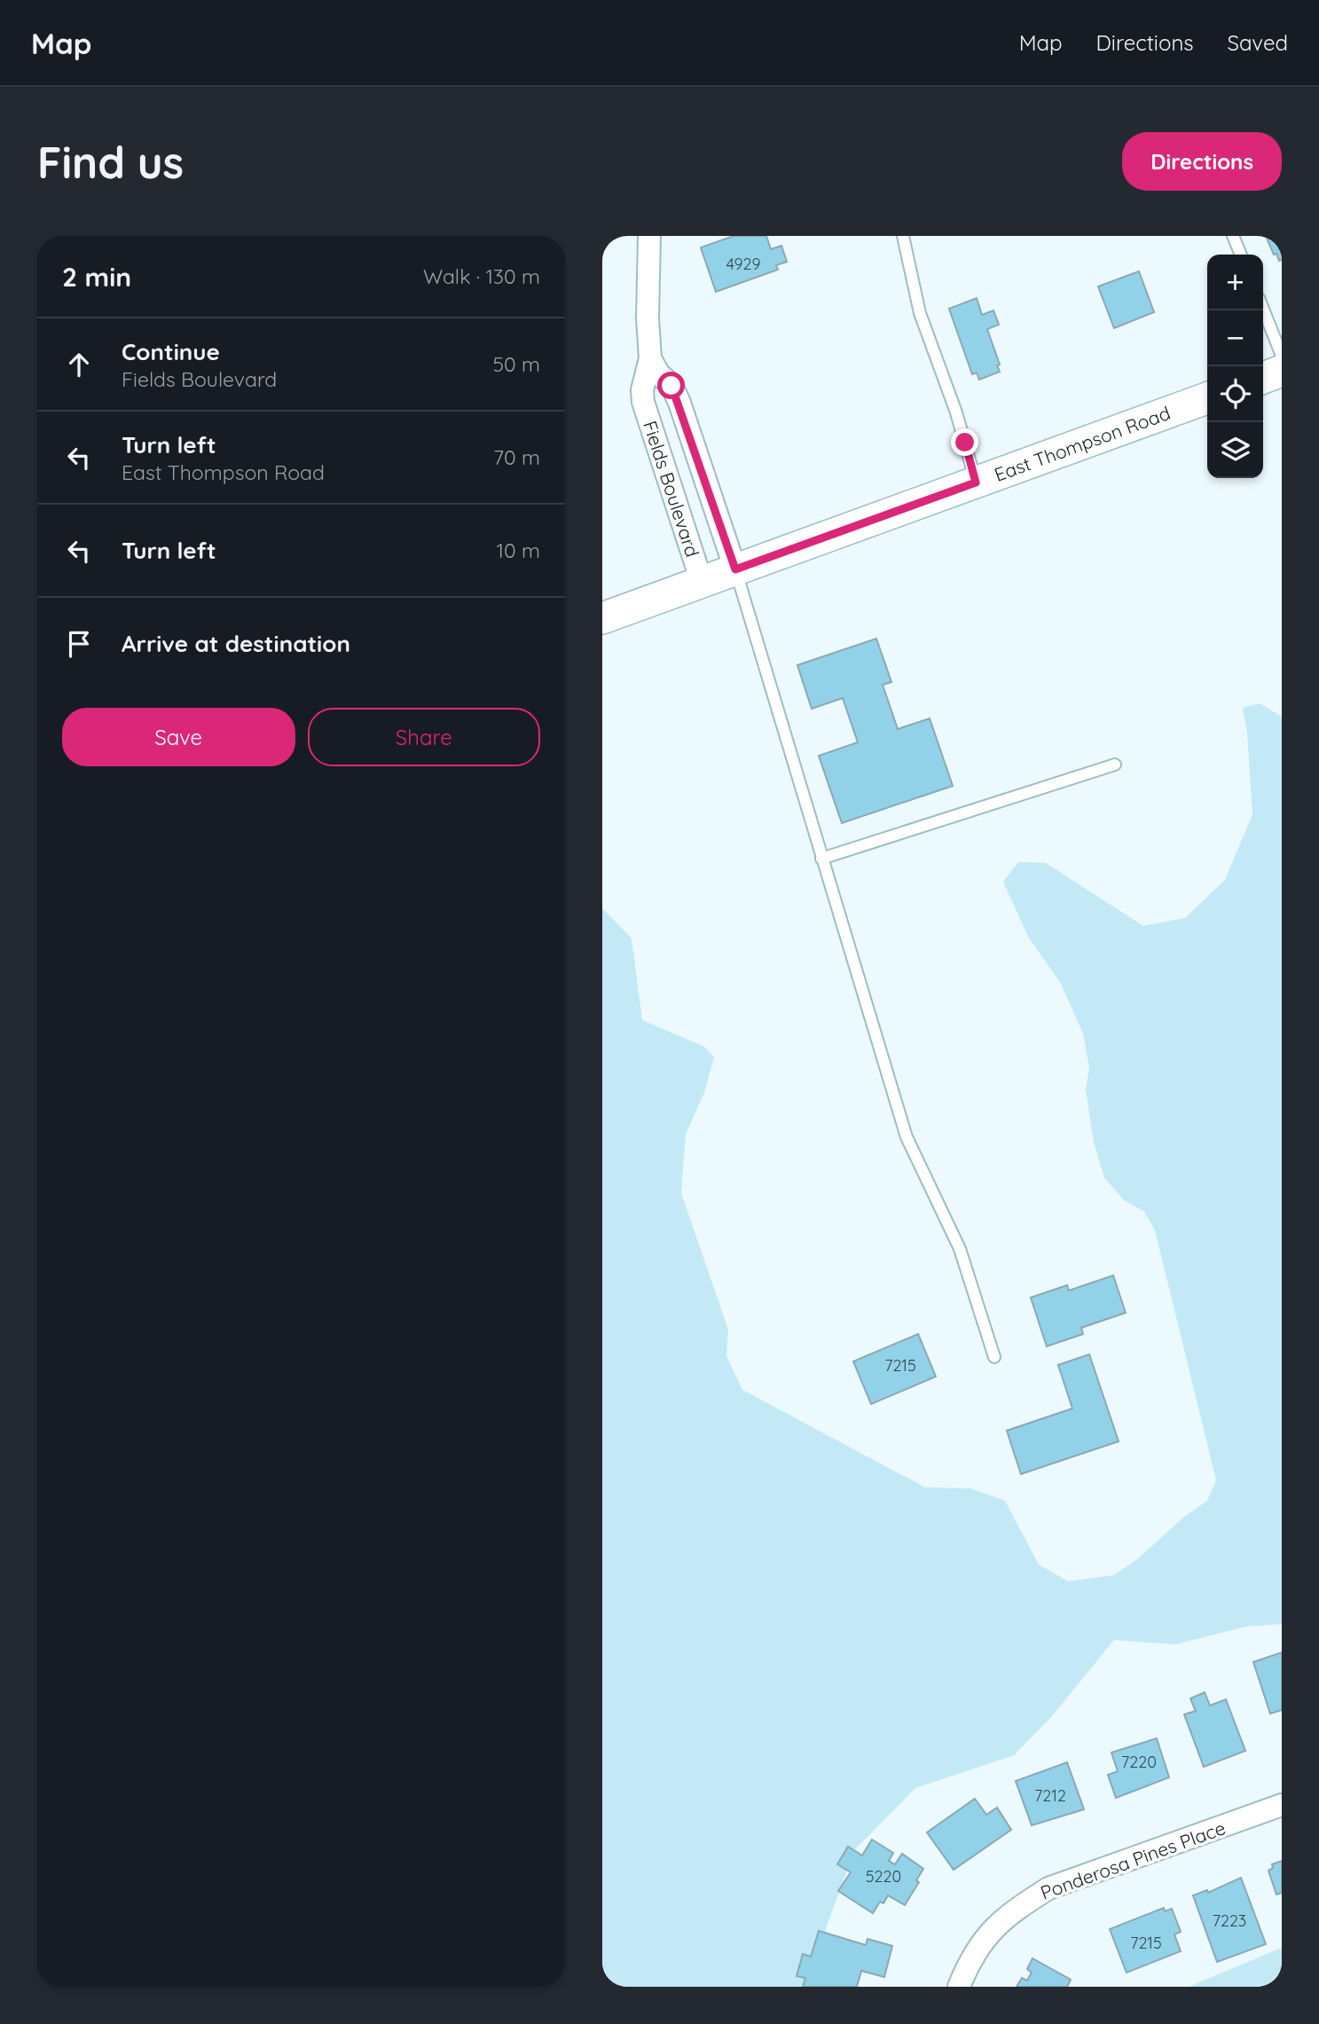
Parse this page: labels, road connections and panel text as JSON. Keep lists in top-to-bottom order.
{
  "streets": {
    "main road": ["East Thompson Road"],
    "street": ["Fields Boulevard", "Ponderosa Pines Place"]
  },
  "crossings": [
    ["East Thompson Road", "Fields Boulevard"]
  ],
  "house_numbers": [
    "4929",
    "7215",
    "7220",
    "7212",
    "5220",
    "7223",
    "7215"
  ],
  "page": {
    "header": "Map",
    "nav": ["Map", "Directions", "Saved"],
    "buttons": [
      "Directions",
      ["Save", "Share"]
    ],
    "title": "Find us",
    "heading": ["2 min", "Walk · 130 m"],
    "map_buttons": ["+", "−"],
    "list": [
      ["Continue", "Fields Boulevard", "50 m"],
      ["Turn left", "East Thompson Road", "70 m"],
      ["Turn left", "10 m"],
      "Arrive at destination"
    ]
  }
}
